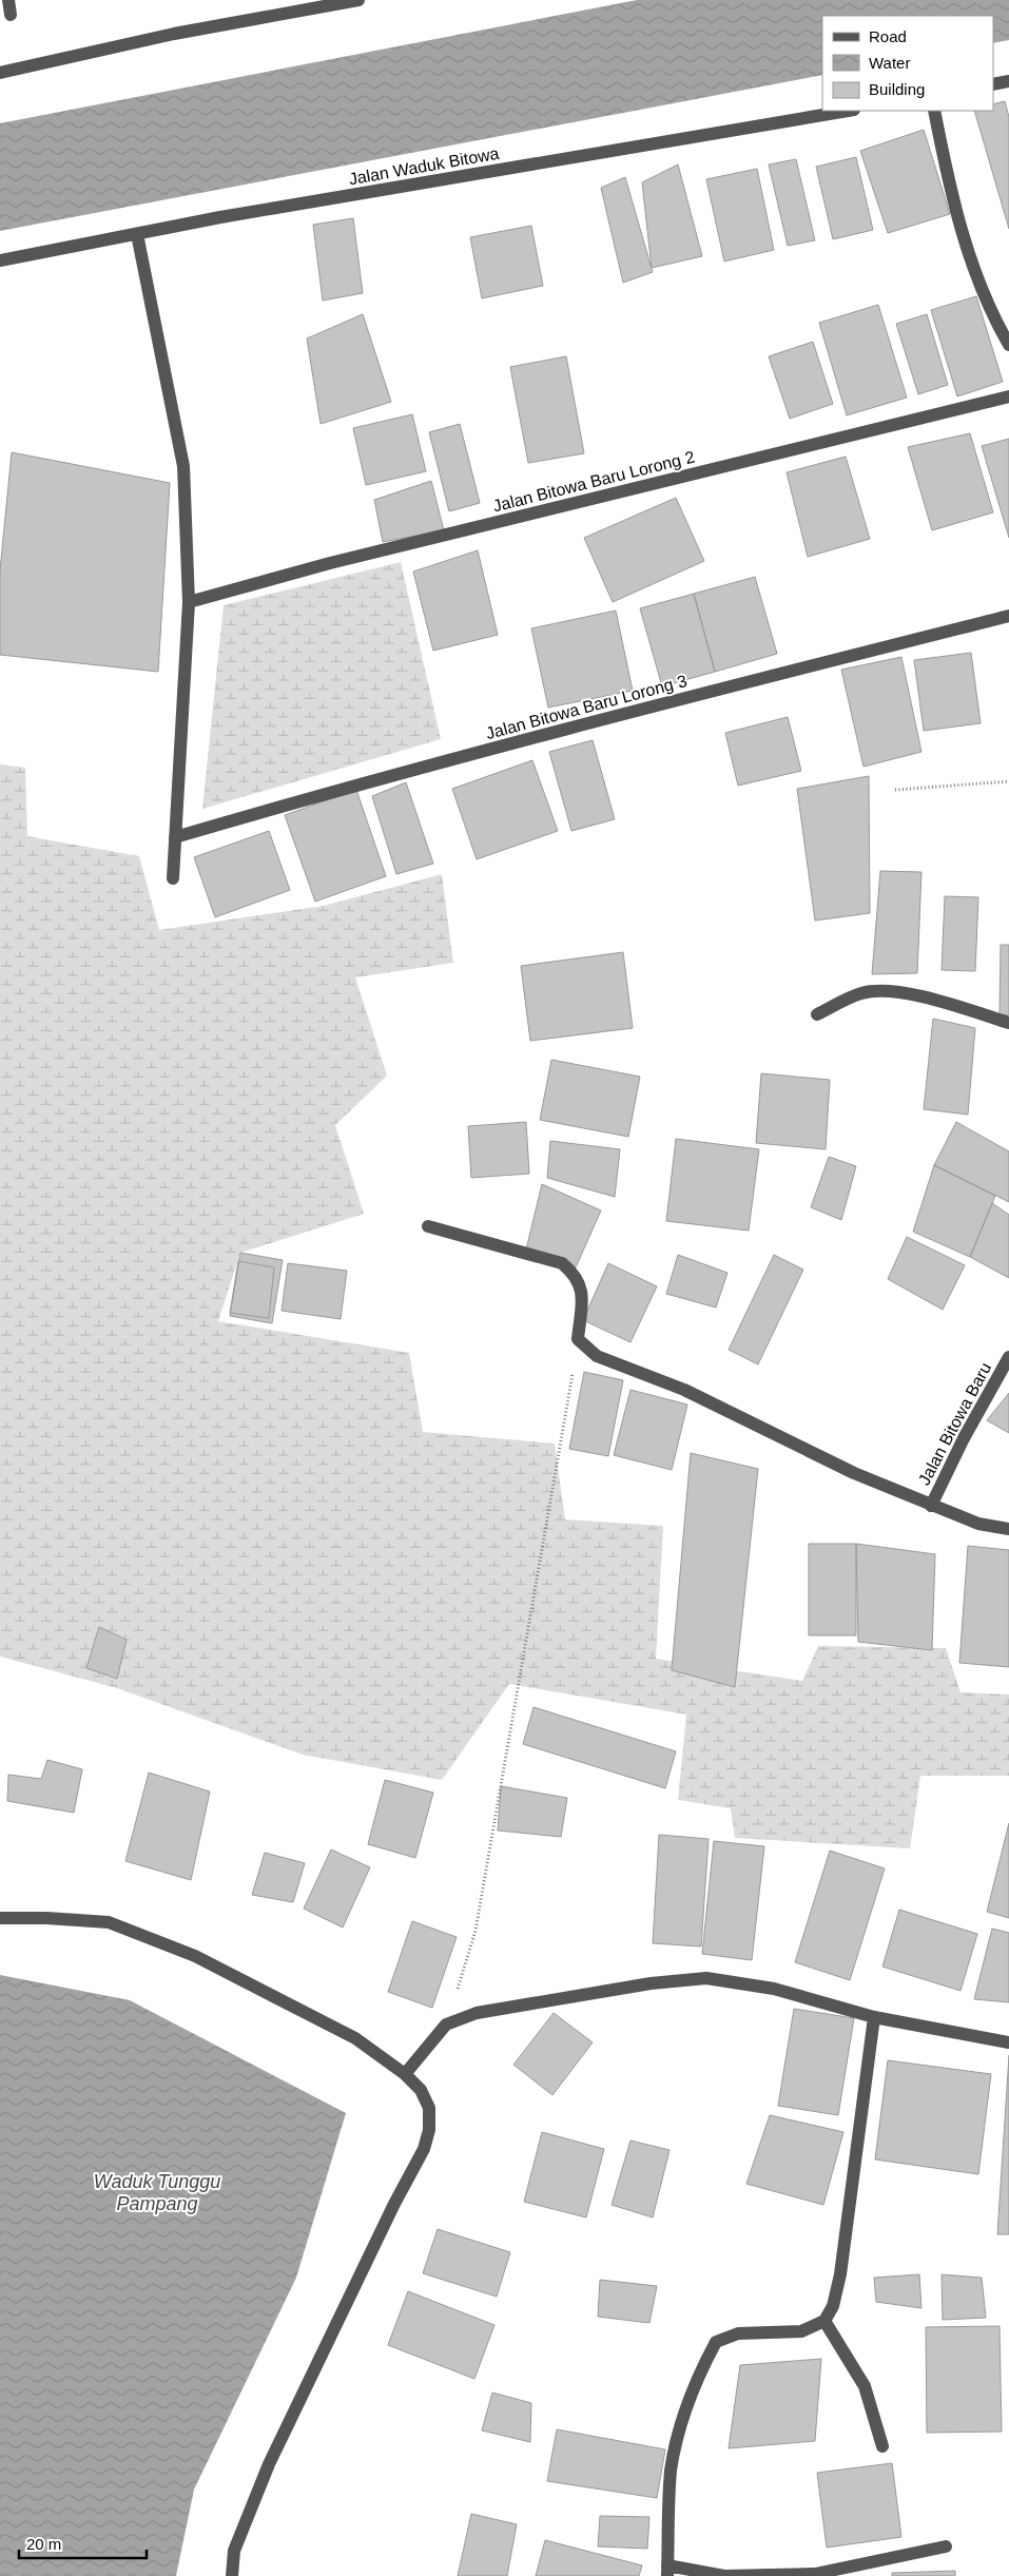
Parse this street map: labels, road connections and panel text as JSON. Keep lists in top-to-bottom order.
{
  "streets": {
    "street": [
      "Jalan Waduk Bitowa",
      "Jalan Bitowa Baru Lorong 2",
      "Jalan Bitowa Baru Lorong 3",
      "Jalan Bitowa Baru"
    ]
  },
  "water": ["Waduk Tunggu Pampang"],
  "legend": ["Road", "Water", "Building"],
  "scale_bar": "20 m"
}
